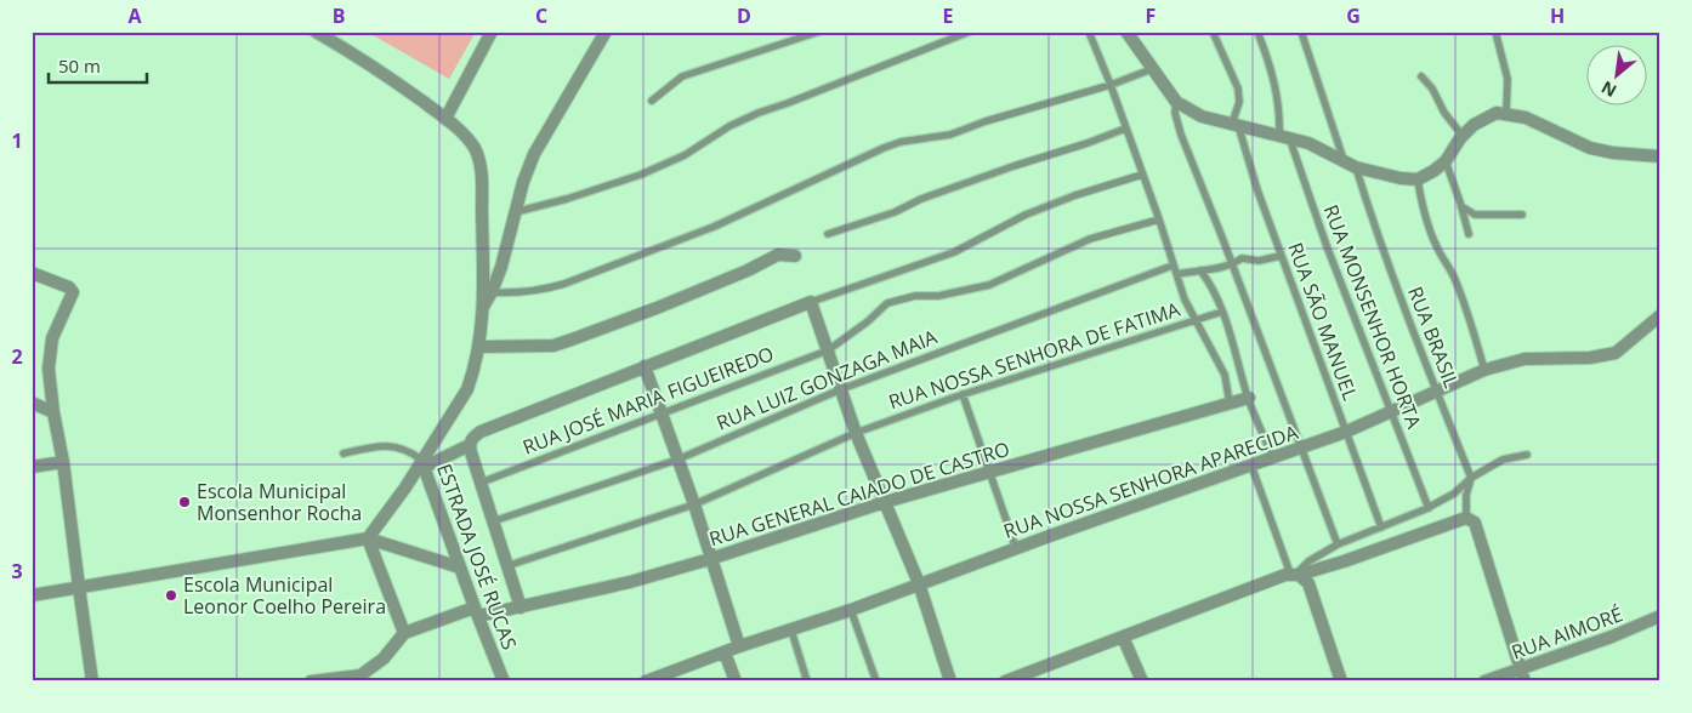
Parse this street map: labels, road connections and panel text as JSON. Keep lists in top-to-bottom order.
{
  "streets": {
    "street": [
      "RUA NOSSA SENHORA APARECIDA",
      "RUA GENERAL CAIADO DE CASTRO",
      "ESTRADA JOSÉ RUCAS",
      "RUA AIMORÉ"
    ],
    "lane": [
      "RUA MONSENHOR HORTA",
      "RUA SÃO MANUEL",
      "RUA BRASIL",
      "RUA NOSSA SENHORA DE FATIMA",
      "RUA LUIZ GONZAGA MAIA",
      "RUA JOSÉ MARIA FIGUEIREDO"
    ]
  },
  "crossings": [
    ["RUA MONSENHOR HORTA", "RUA NOSSA SENHORA APARECIDA"],
    ["RUA SÃO MANUEL", "RUA NOSSA SENHORA APARECIDA"],
    ["RUA BRASIL", "RUA NOSSA SENHORA APARECIDA"],
    ["RUA GENERAL CAIADO DE CASTRO", "ESTRADA JOSÉ RUCAS"]
  ],
  "places": ["Escola Municipal Monsenhor Rocha", "Escola Municipal Leonor Coelho Pereira"],
  "scale_bar": "50 m",
  "north": "bottom left",
  "grid": {
    "columns": [
      "A",
      "B",
      "C",
      "D",
      "E",
      "F",
      "G",
      "H"
    ],
    "rows": ["1", "2", "3"]
  }
}
